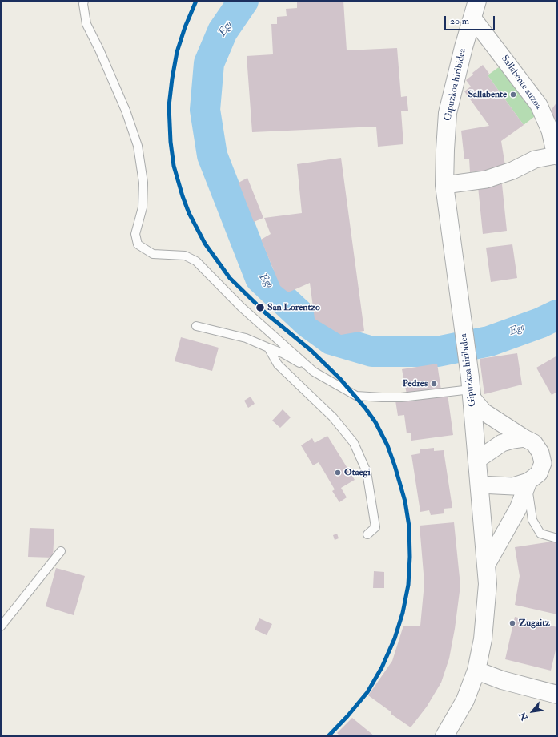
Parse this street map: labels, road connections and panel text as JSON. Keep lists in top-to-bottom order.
{
  "streets": {
    "street": ["Sallabente auzoa", "Gipuzkoa hiribidea"]
  },
  "crossings": [
    ["Sallabente auzoa", "Gipuzkoa hiribidea"]
  ],
  "water": ["Ego"],
  "places": [
    "Sallabente",
    "San Lorentzo",
    "Pedres",
    "Otaegi",
    "Zugaitz"
  ],
  "scale_bar": "20 m",
  "north": "bottom left"
}
